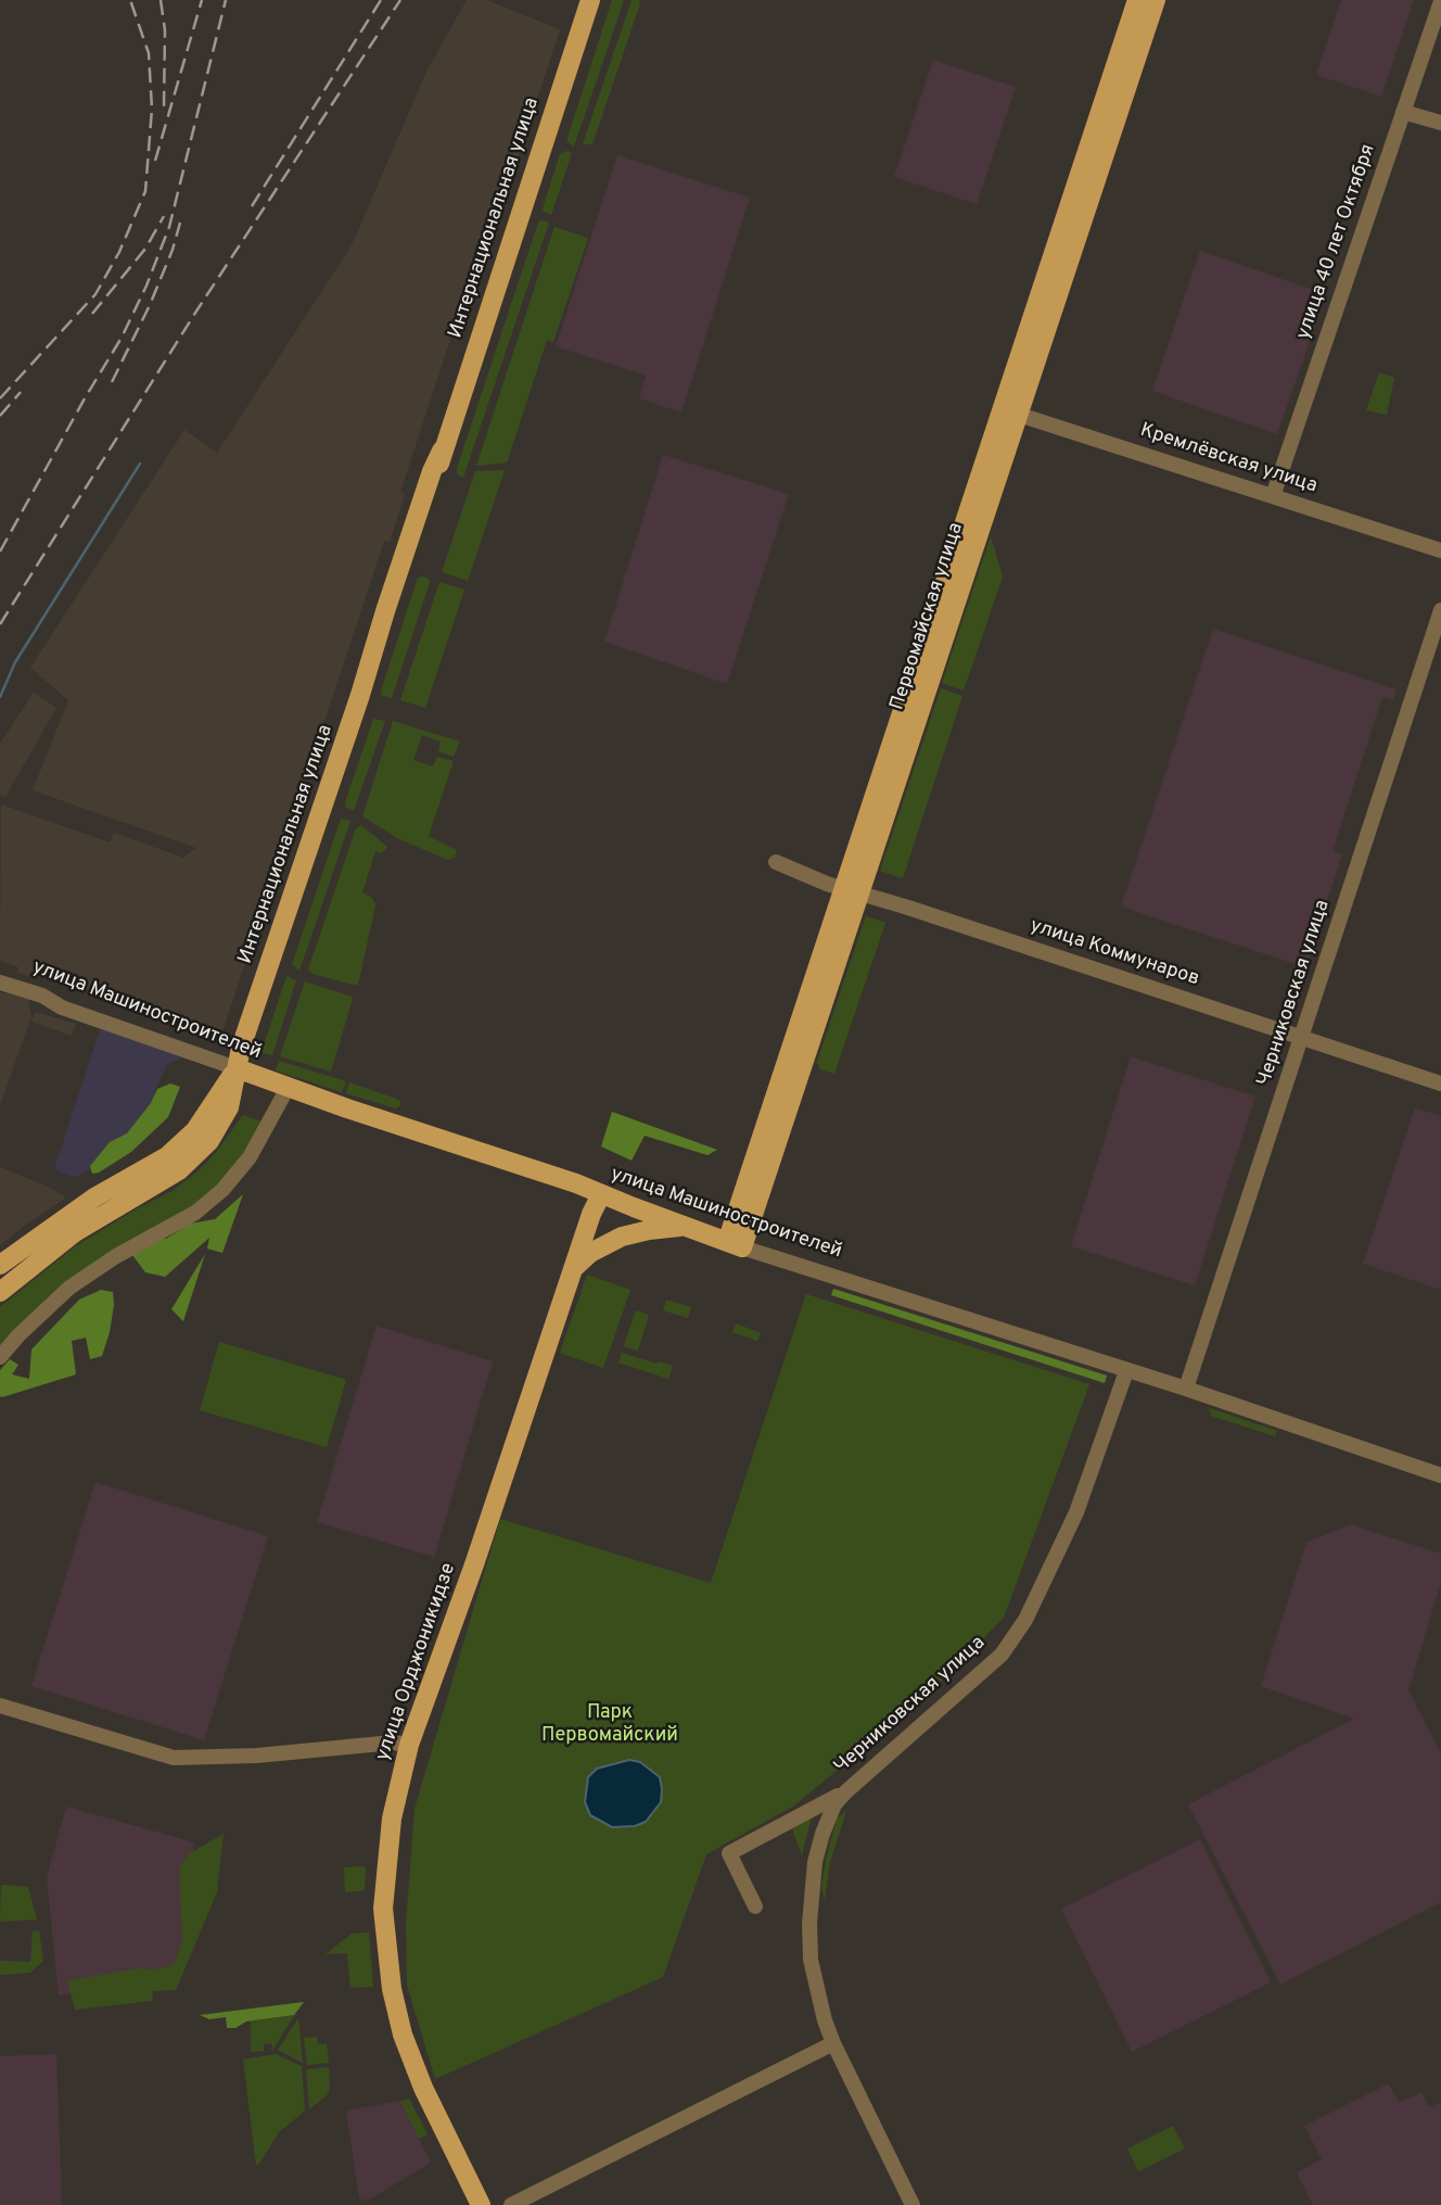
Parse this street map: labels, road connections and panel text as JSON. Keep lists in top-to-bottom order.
{
  "streets": {
    "main road": [
      "Интернациональная улица",
      "Первомайская улица",
      "улица Машиностроителей",
      "улица Орджоникидзе"
    ],
    "street": [
      "улица 40 лет Октября",
      "Кремлёвская улица",
      "улица Коммунаров",
      "Черниковская улица"
    ]
  },
  "crossings": [
    ["Интернациональная улица", "улица Машиностроителей"],
    ["улица 40 лет Октября", "Кремлёвская улица"],
    ["Кремлёвская улица", "Первомайская улица"],
    ["Первомайская улица", "улица Коммунаров"],
    ["Первомайская улица", "улица Машиностроителей"],
    ["улица Коммунаров", "Черниковская улица"],
    ["Черниковская улица", "улица Машиностроителей"],
    ["улица Машиностроителей", "улица Орджоникидзе"]
  ],
  "parks": ["Парк Первомайский"]
}
